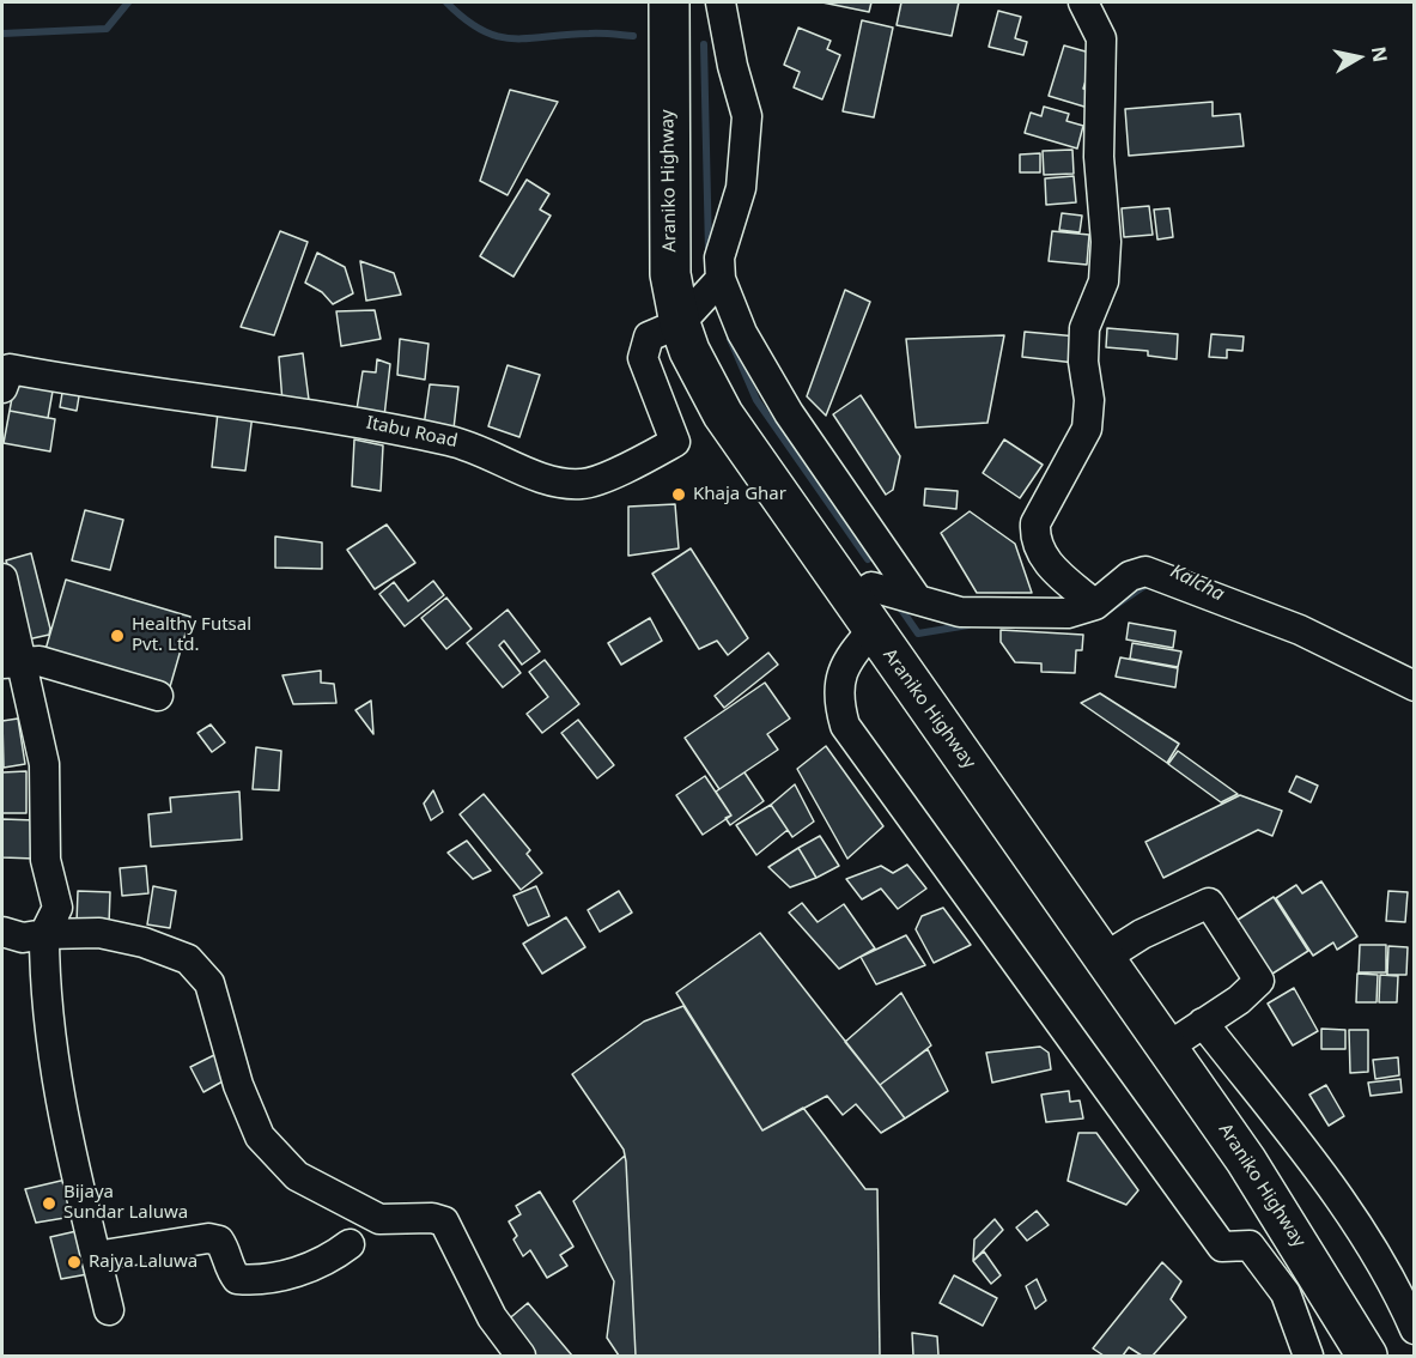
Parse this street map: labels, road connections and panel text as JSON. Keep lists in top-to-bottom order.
{
  "streets": {
    "highway": ["Araniko Highway"],
    "street": ["Itabu Road"]
  },
  "crossings": [
    ["Araniko Highway", "Itabu Road"]
  ],
  "water": ["Kalcha"],
  "places": [
    "Khaja Ghar",
    "Healthy Futsal Pvt. Ltd.",
    "Bijaya Sundar Laluwa",
    "Rajya Laluwa"
  ],
  "north": "right"
}
